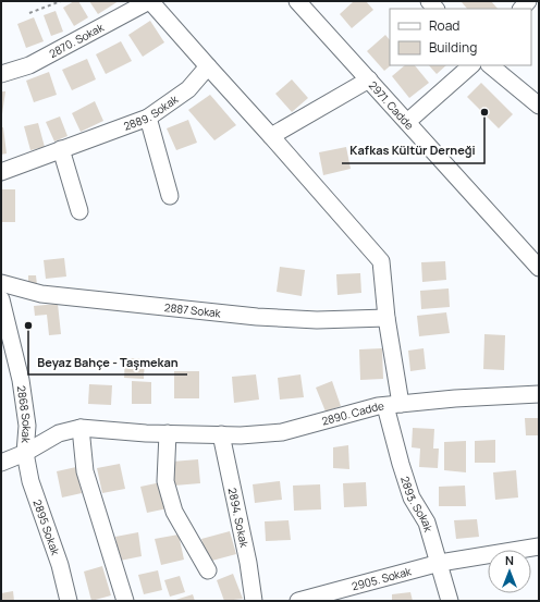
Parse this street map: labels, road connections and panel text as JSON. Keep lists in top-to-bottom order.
{
  "streets": {
    "street": [
      "2870. Sokak",
      "2971. Cadde",
      "2889. Sokak",
      "2887 Sokak",
      "2868 Sokak",
      "2890. Cadde",
      "2893. Sokak",
      "2894. Sokak",
      "2895 Sokak",
      "2905. Sokak"
    ]
  },
  "crossings": [
    ["2887 Sokak", "2893. Sokak"],
    ["2868 Sokak", "2890. Cadde"],
    ["2868 Sokak", "2895 Sokak"],
    ["2890. Cadde", "2893. Sokak"],
    ["2890. Cadde", "2894. Sokak"],
    ["2890. Cadde", "2895 Sokak"],
    ["2893. Sokak", "2905. Sokak"]
  ],
  "places": ["Kafkas Kültür Derneği", "Beyaz Bahçe - Taşmekan"],
  "legend": ["Road", "Building"],
  "north": "top"
}
